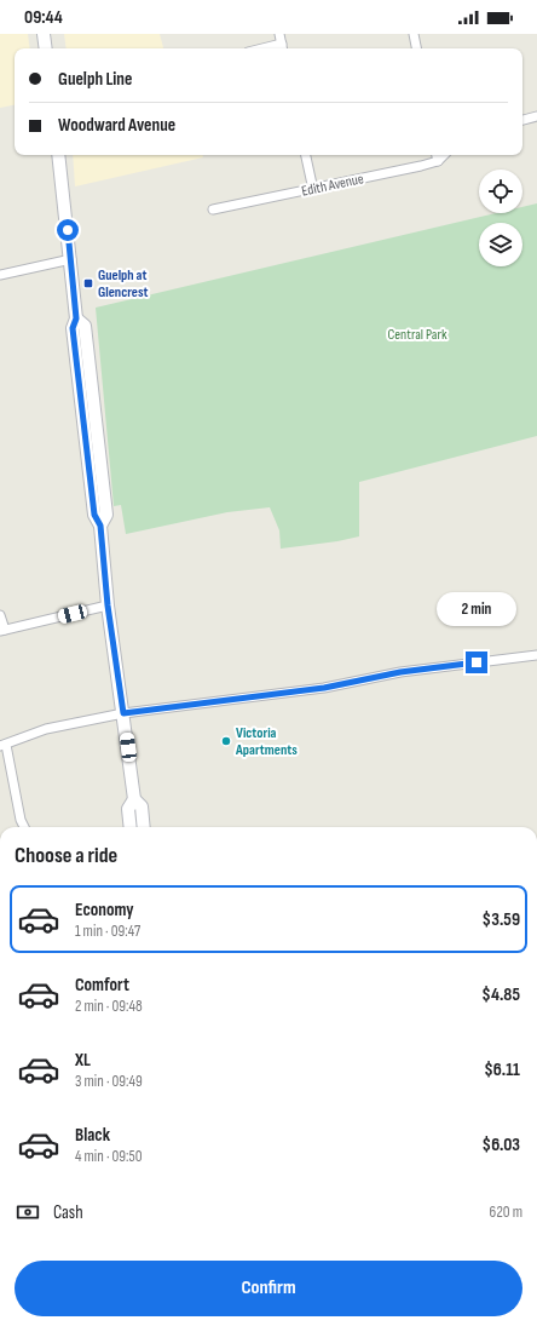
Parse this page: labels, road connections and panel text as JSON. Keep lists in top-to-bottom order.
{
  "streets": {
    "street": ["Edith Avenue"]
  },
  "parks": ["Central Park"],
  "places": {
    "transit": ["Guelph at Glencrest"],
    "other": ["Victoria Apartments"]
  },
  "page": {
    "status": "09:44",
    "banner": ["Guelph Line", "Woodward Avenue"],
    "bubble": "2 min",
    "heading": "Choose a ride",
    "list": [
      {
        "name": "Economy",
        "note": "1 min · 09:47",
        "value": "$3.59"
      },
      {
        "name": "Comfort",
        "note": "2 min · 09:48",
        "value": "$4.85"
      },
      {
        "name": "XL",
        "note": "3 min · 09:49",
        "value": "$6.11"
      },
      {
        "name": "Black",
        "note": "4 min · 09:50",
        "value": "$6.03"
      }
    ],
    "pay": ["Cash", "620 m"],
    "buttons": "Confirm"
  }
}
